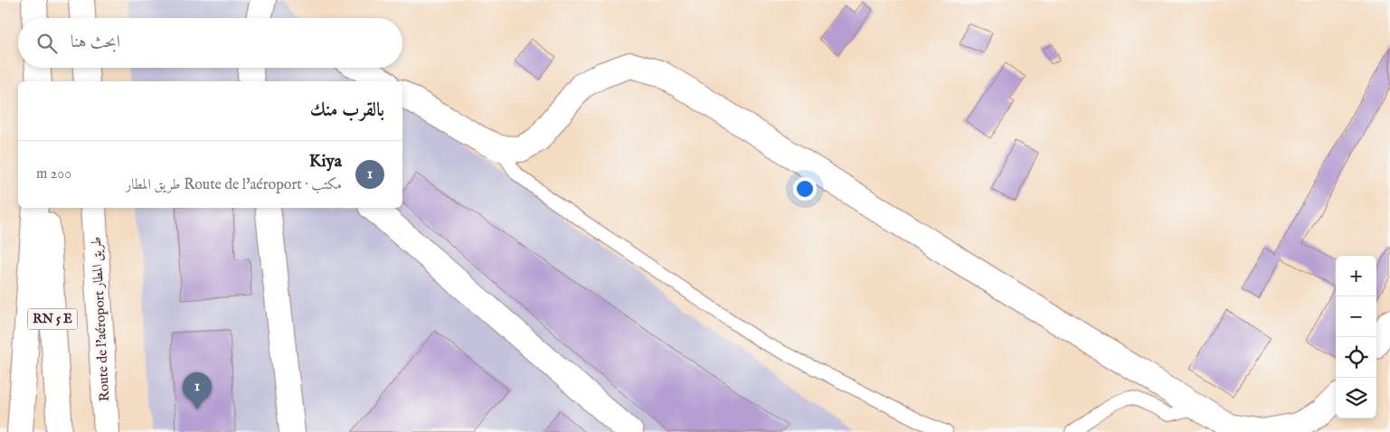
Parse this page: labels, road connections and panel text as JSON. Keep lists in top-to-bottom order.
{
  "streets": {
    "main road": ["RN 5 E", "Route de l'aéroport طريق المطار"]
  },
  "page": {
    "search": "ابحث هنا",
    "heading": "بالقرب منك",
    "list": [
      {
        "mark": "1",
        "name": "Kiya",
        "note": "مكتب · Route de l'aéroport طريق المطار",
        "value": "200 m"
      }
    ],
    "map_buttons": ["+", "−"],
    "pins": "1"
  }
}
